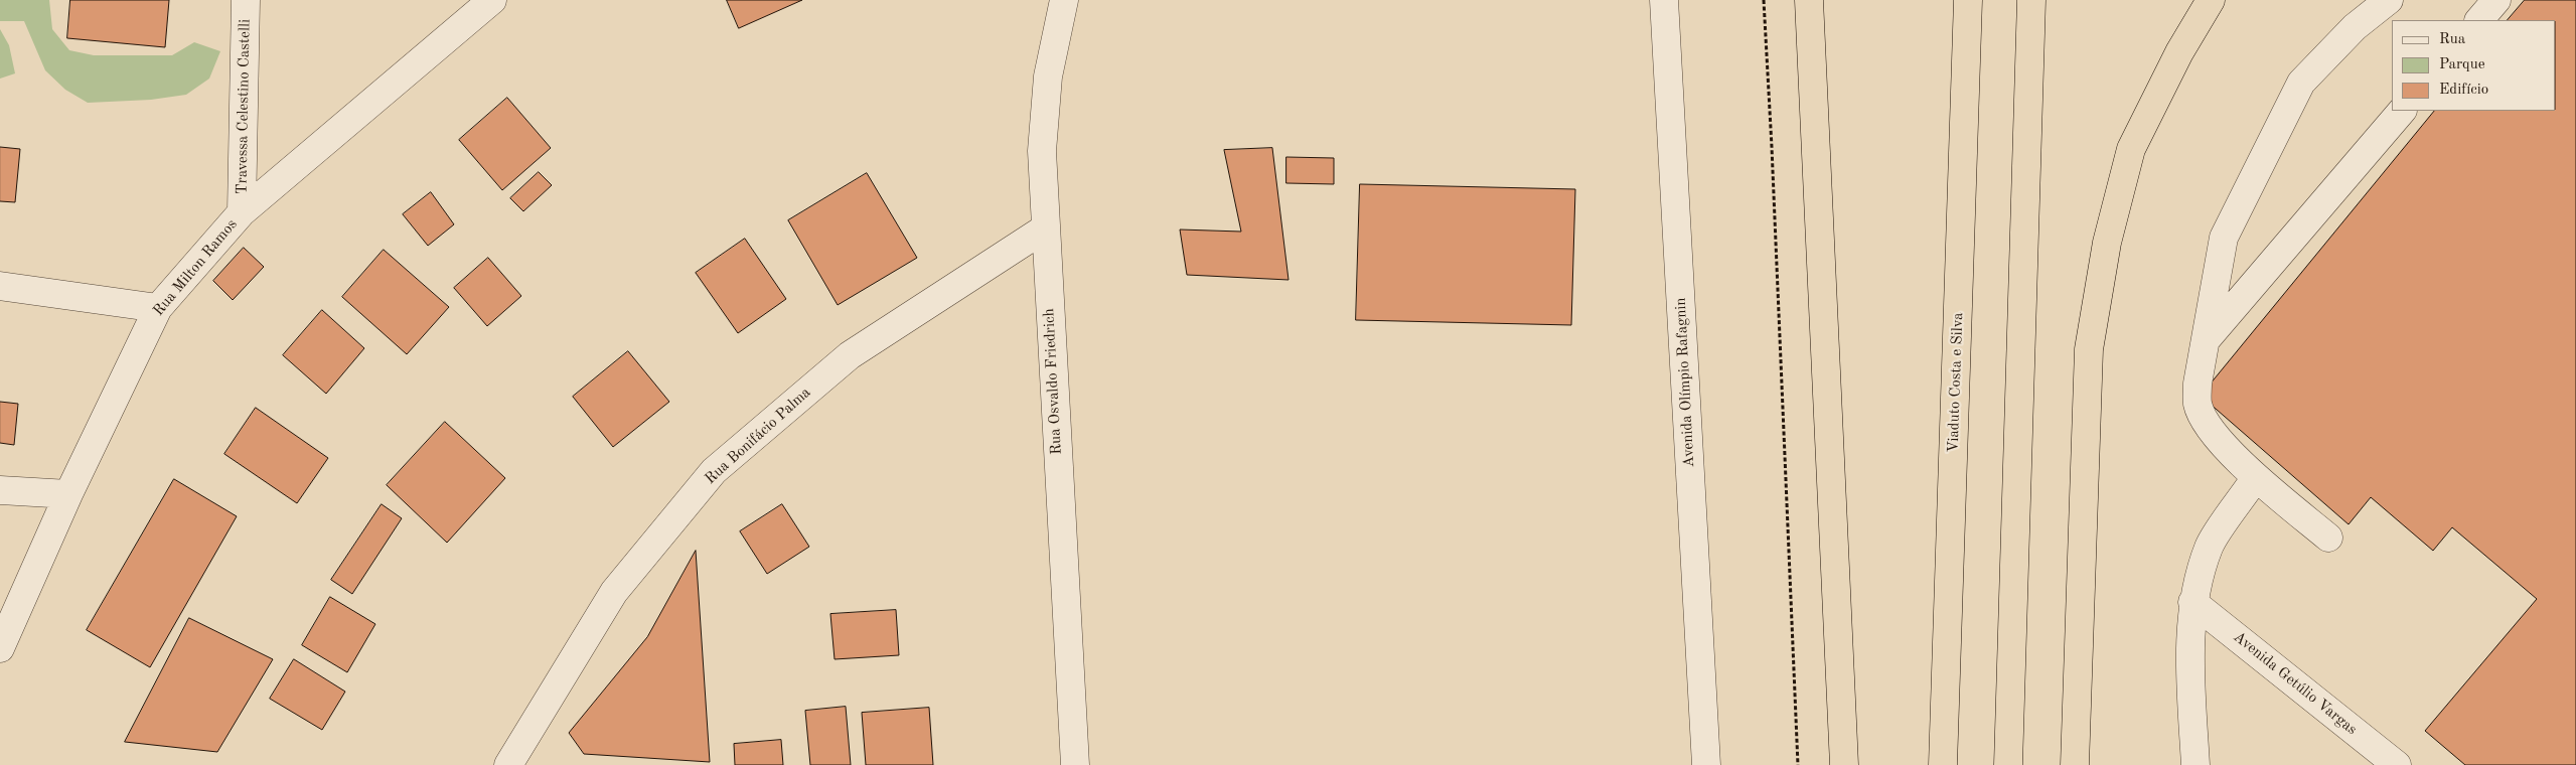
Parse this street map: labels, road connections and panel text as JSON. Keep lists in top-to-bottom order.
{
  "streets": {
    "highway": ["Viaduto Costa e Silva"],
    "street": [
      "Travessa Celestino Castelli",
      "Rua Milton Ramos",
      "Rua Osvaldo Friedrich",
      "Avenida Olímpio Rafagnin",
      "Rua Bonifácio Palma",
      "Avenida Getúlio Vargas"
    ]
  },
  "crossings": [
    ["Travessa Celestino Castelli", "Rua Milton Ramos"],
    ["Rua Osvaldo Friedrich", "Rua Bonifácio Palma"]
  ],
  "legend": ["Rua", "Parque", "Edifício"]
}
